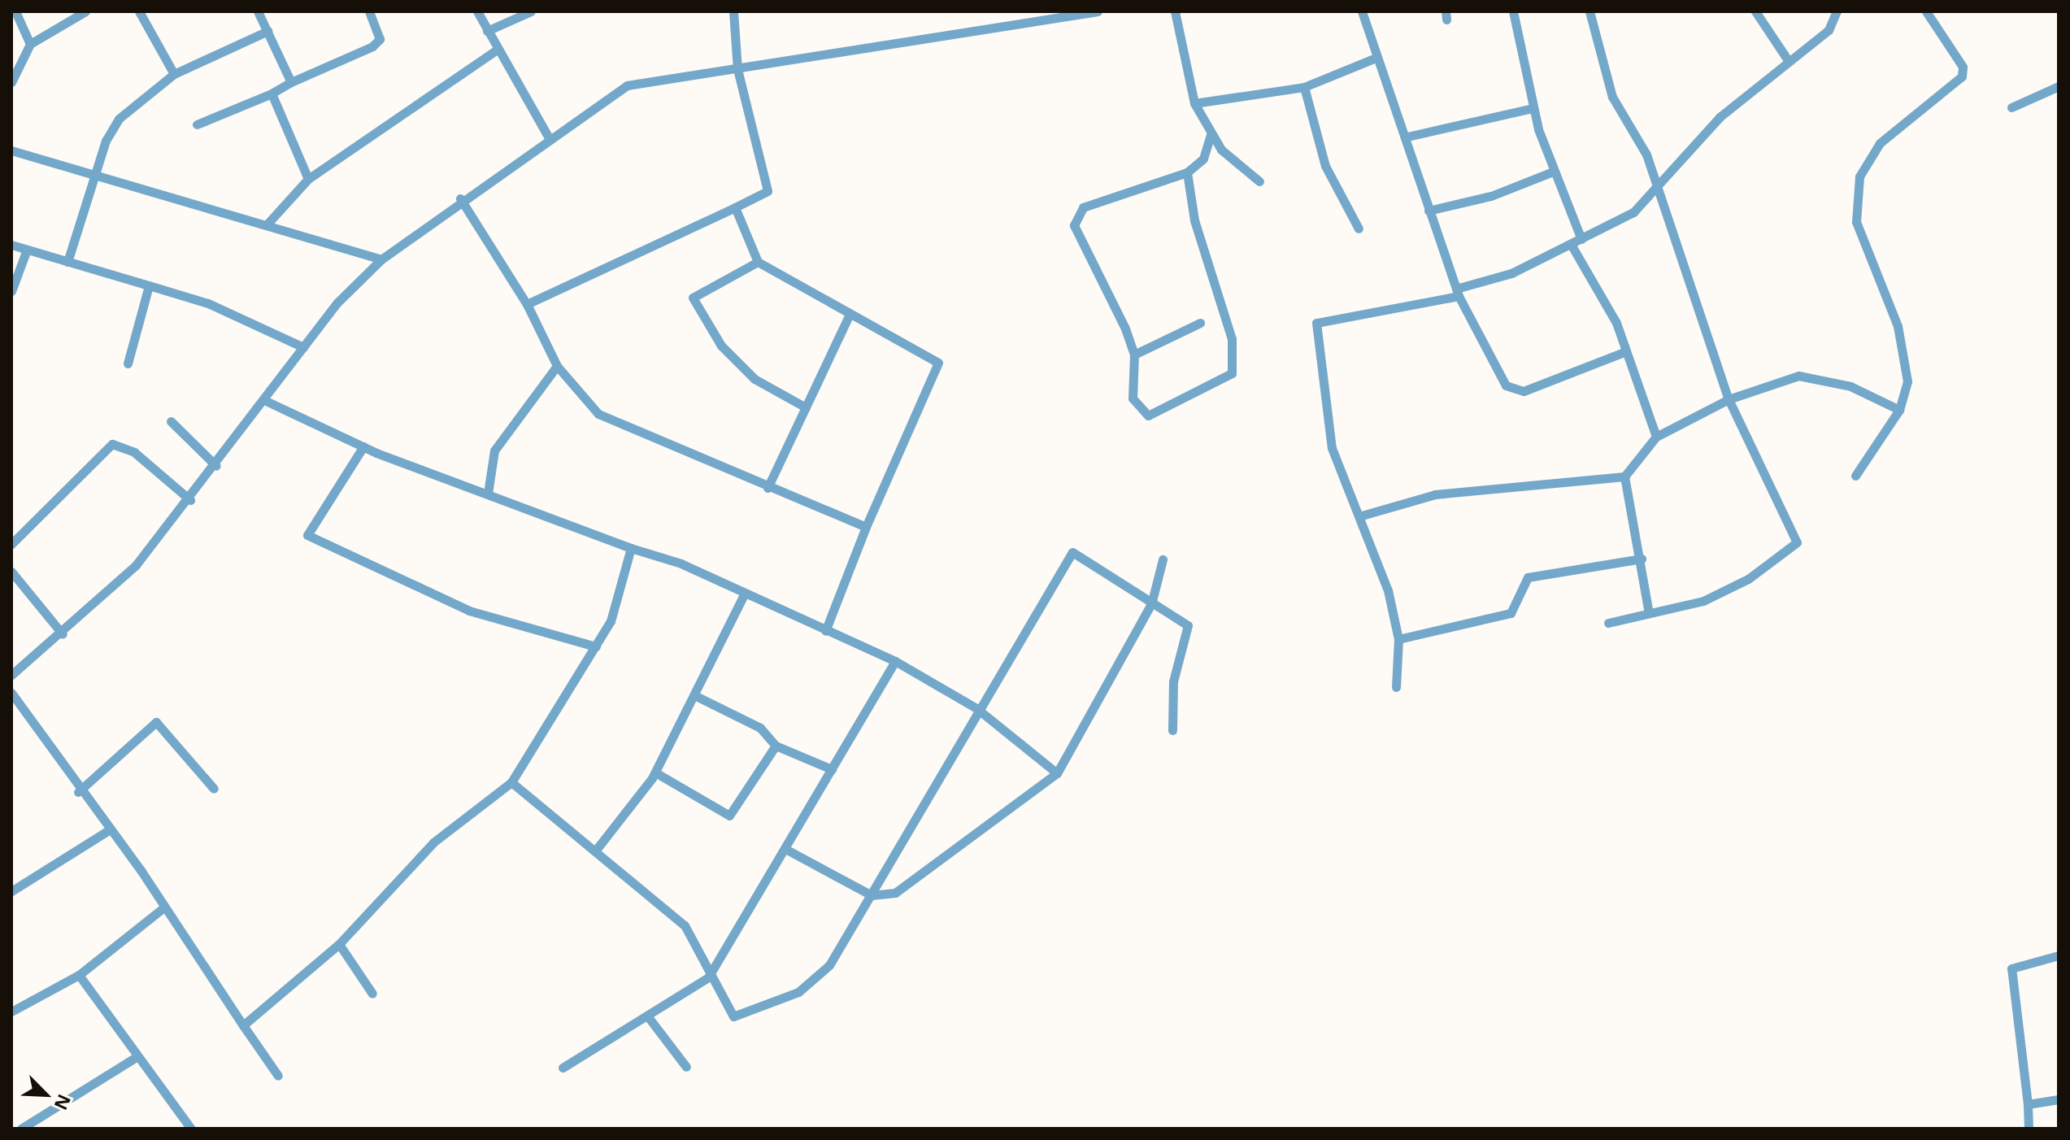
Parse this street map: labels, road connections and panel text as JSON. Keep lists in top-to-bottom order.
{
  "north": "bottom right"
}
